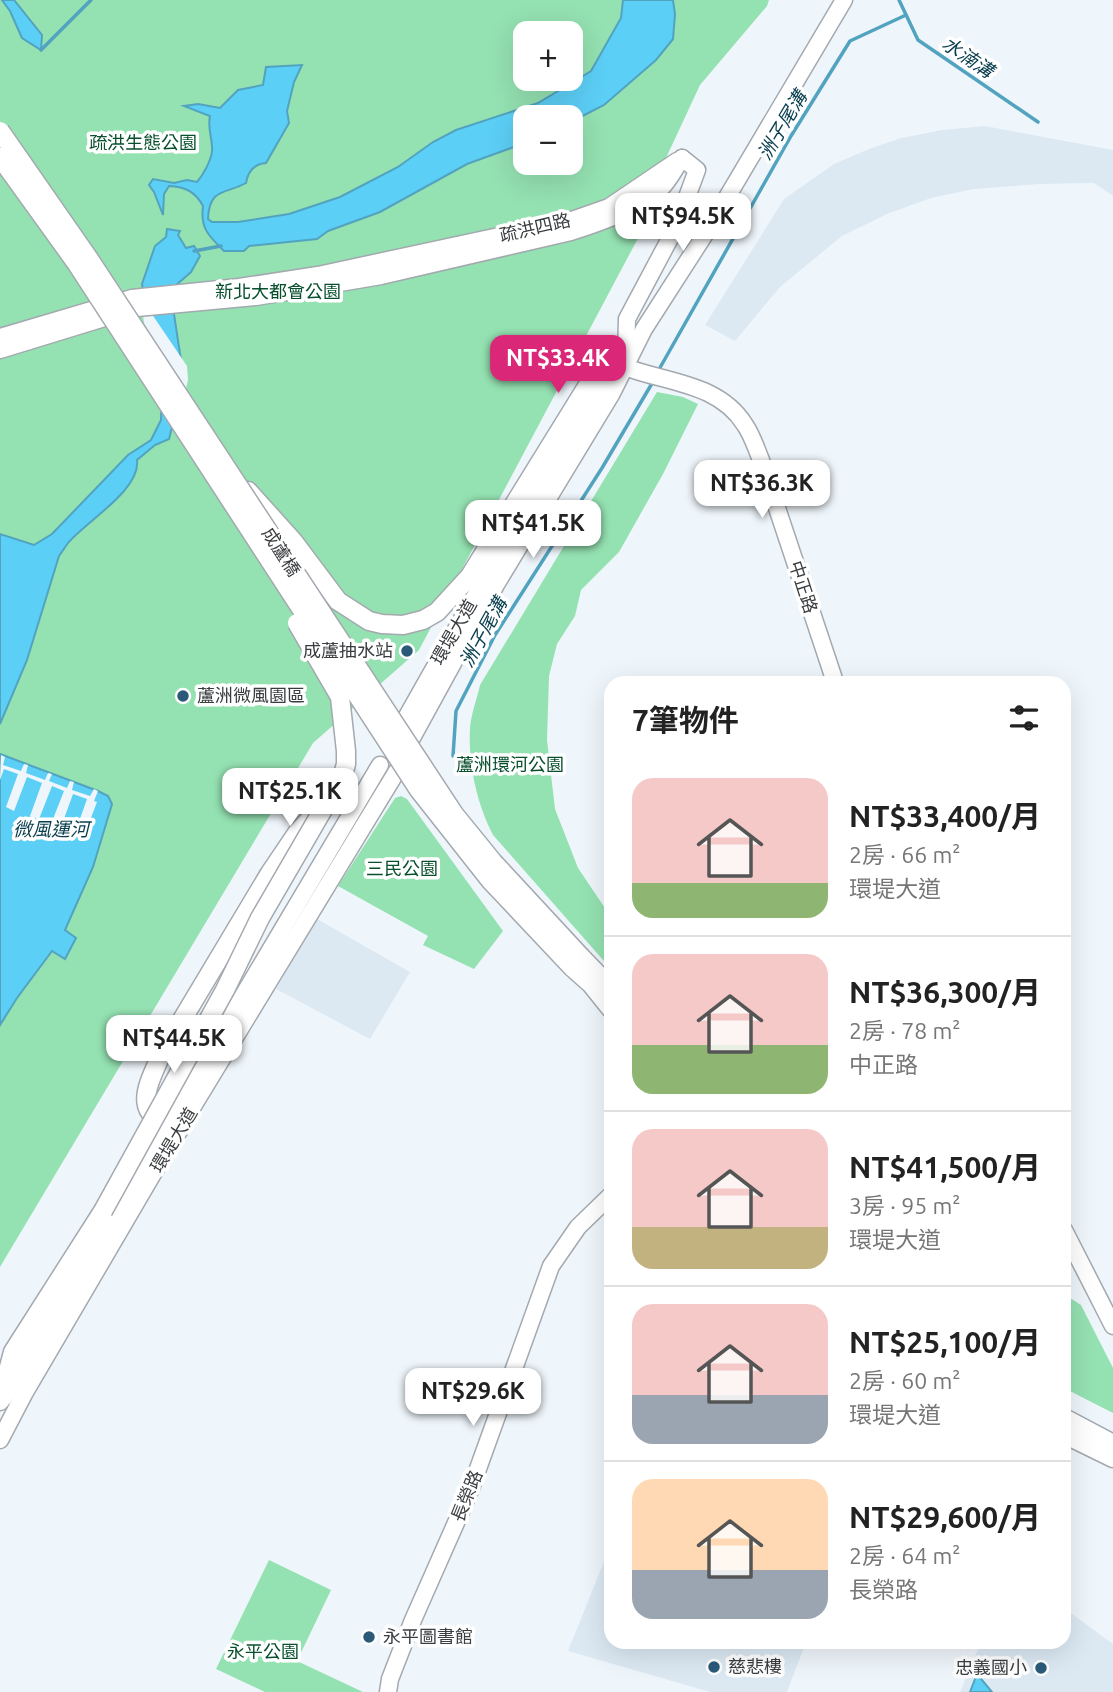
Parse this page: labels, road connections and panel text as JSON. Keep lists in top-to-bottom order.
{
  "streets": {
    "main road": ["成蘆橋"],
    "street": [
      "疏洪四路",
      "中正路",
      "環堤大道",
      "長榮路"
    ]
  },
  "crossings": [
    ["疏洪四路", "中正路"],
    ["疏洪四路", "環堤大道"],
    ["中正路", "環堤大道"]
  ],
  "water": ["水湳溝", "洲子尾溝", "微風運河"],
  "parks": [
    "疏洪生態公園",
    "新北大都會公園",
    "蘆洲環河公園",
    "三民公園",
    "永平公園"
  ],
  "places": [
    "成蘆抽水站",
    "蘆洲微風園區",
    "永平圖書館",
    "慈悲樓",
    "忠義國小"
  ],
  "page": {
    "map_buttons": ["+", "−"],
    "price": [
      "NT$94.5K",
      "NT$33.4K",
      "NT$36.3K",
      "NT$41.5K",
      "NT$25.1K",
      "NT$44.5K",
      "NT$29.6K"
    ],
    "heading": "7筆物件",
    "list": [
      {
        "name": "NT$33,400/月",
        "note": "2房 · 66 m² · 環堤大道"
      },
      {
        "name": "NT$36,300/月",
        "note": "2房 · 78 m² · 中正路"
      },
      {
        "name": "NT$41,500/月",
        "note": "3房 · 95 m² · 環堤大道"
      },
      {
        "name": "NT$25,100/月",
        "note": "2房 · 60 m² · 環堤大道"
      },
      {
        "name": "NT$29,600/月",
        "note": "2房 · 64 m² · 長榮路"
      }
    ]
  }
}
